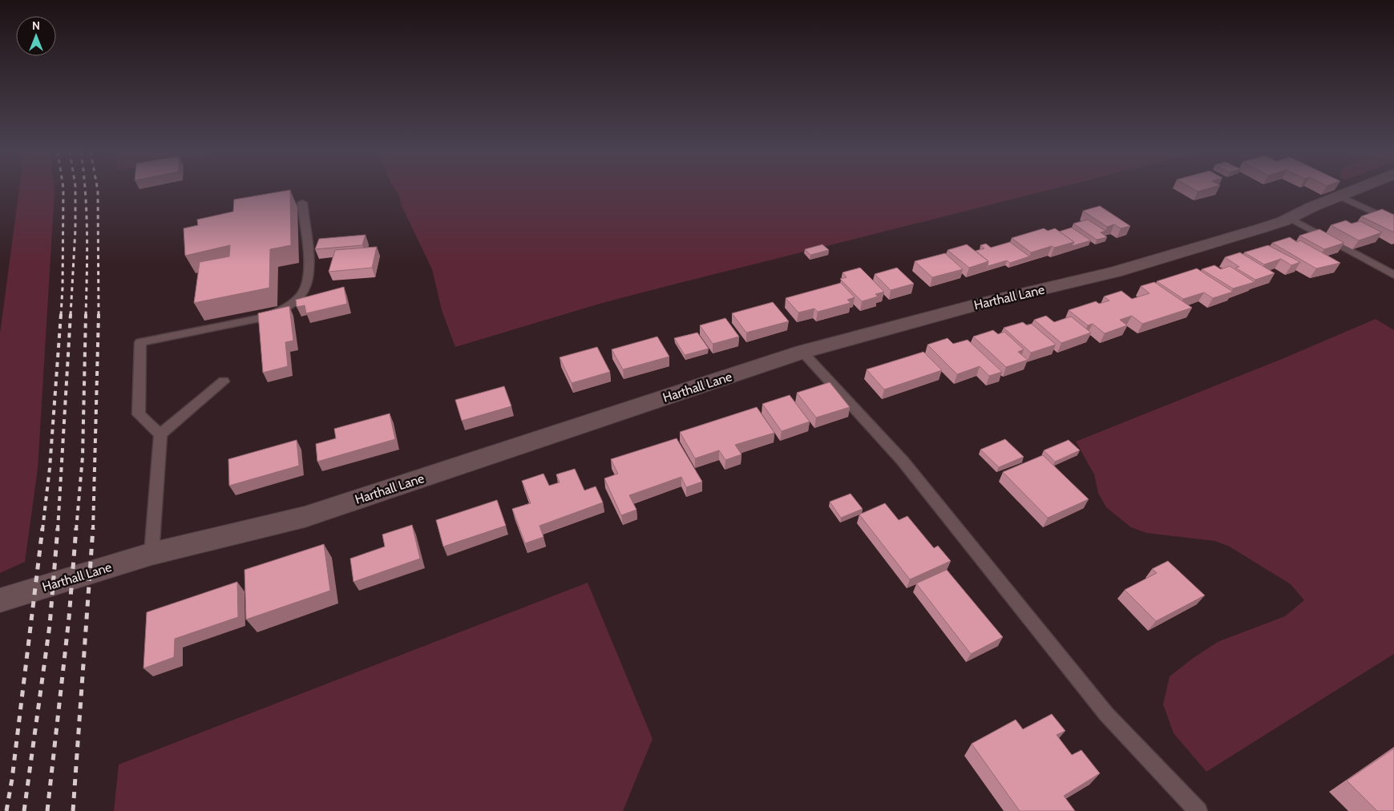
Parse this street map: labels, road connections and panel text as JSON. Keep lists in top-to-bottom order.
{
  "streets": {
    "street": ["Harthall Lane"]
  },
  "north": "top"
}
